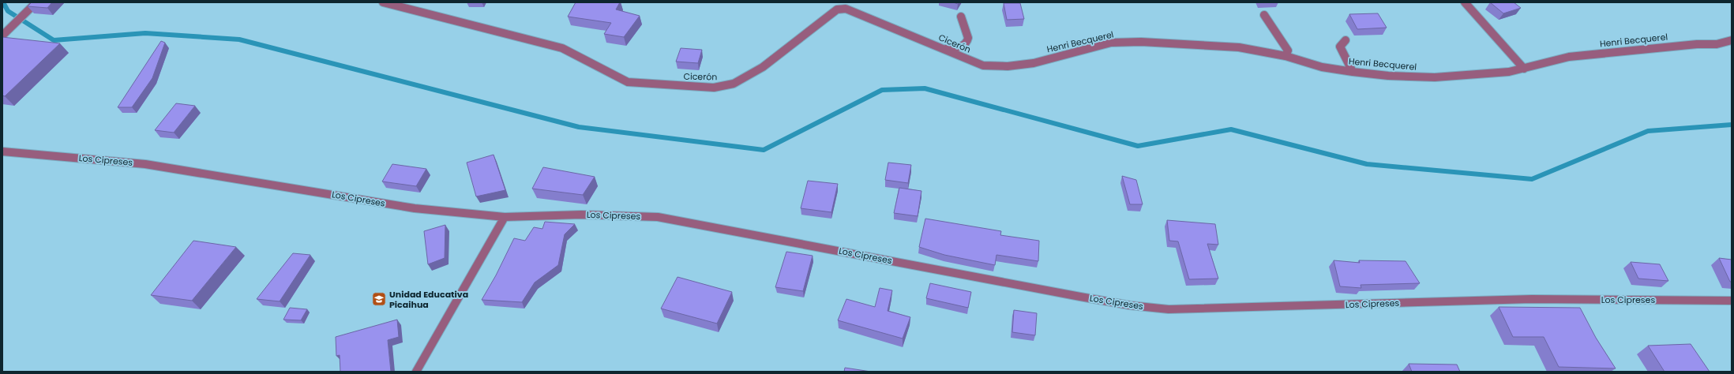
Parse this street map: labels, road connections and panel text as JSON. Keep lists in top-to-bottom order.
{
  "streets": {
    "street": ["Henri Becquerel", "Cicerón", "Los Cipreses"]
  },
  "crossings": [
    ["Henri Becquerel", "Cicerón"]
  ],
  "places": {
    "school or university": ["Unidad Educativa Picaihua"]
  }
}
